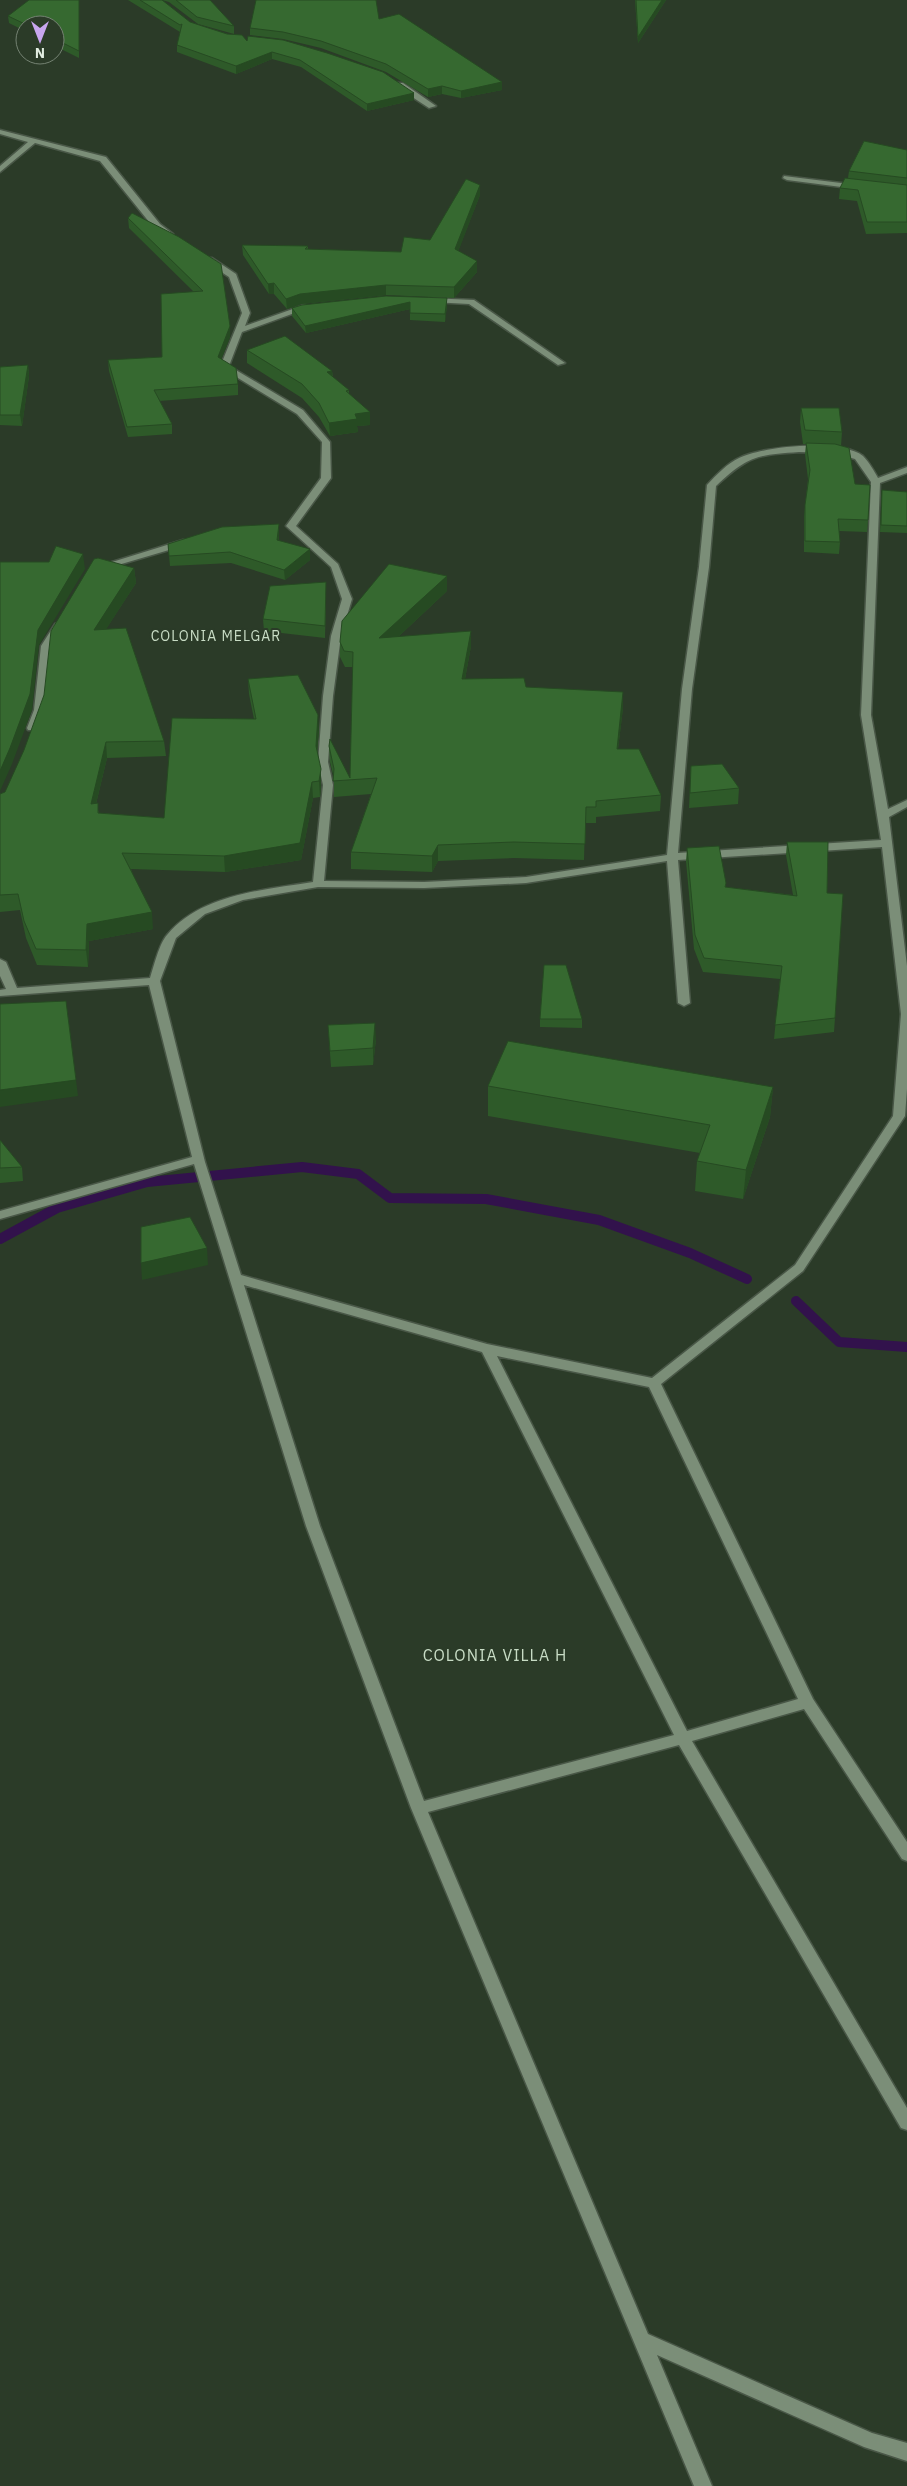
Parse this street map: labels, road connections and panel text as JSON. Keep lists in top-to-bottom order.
{
  "districts": ["COLONIA MELGAR", "COLONIA VILLA H"],
  "north": "bottom"
}
